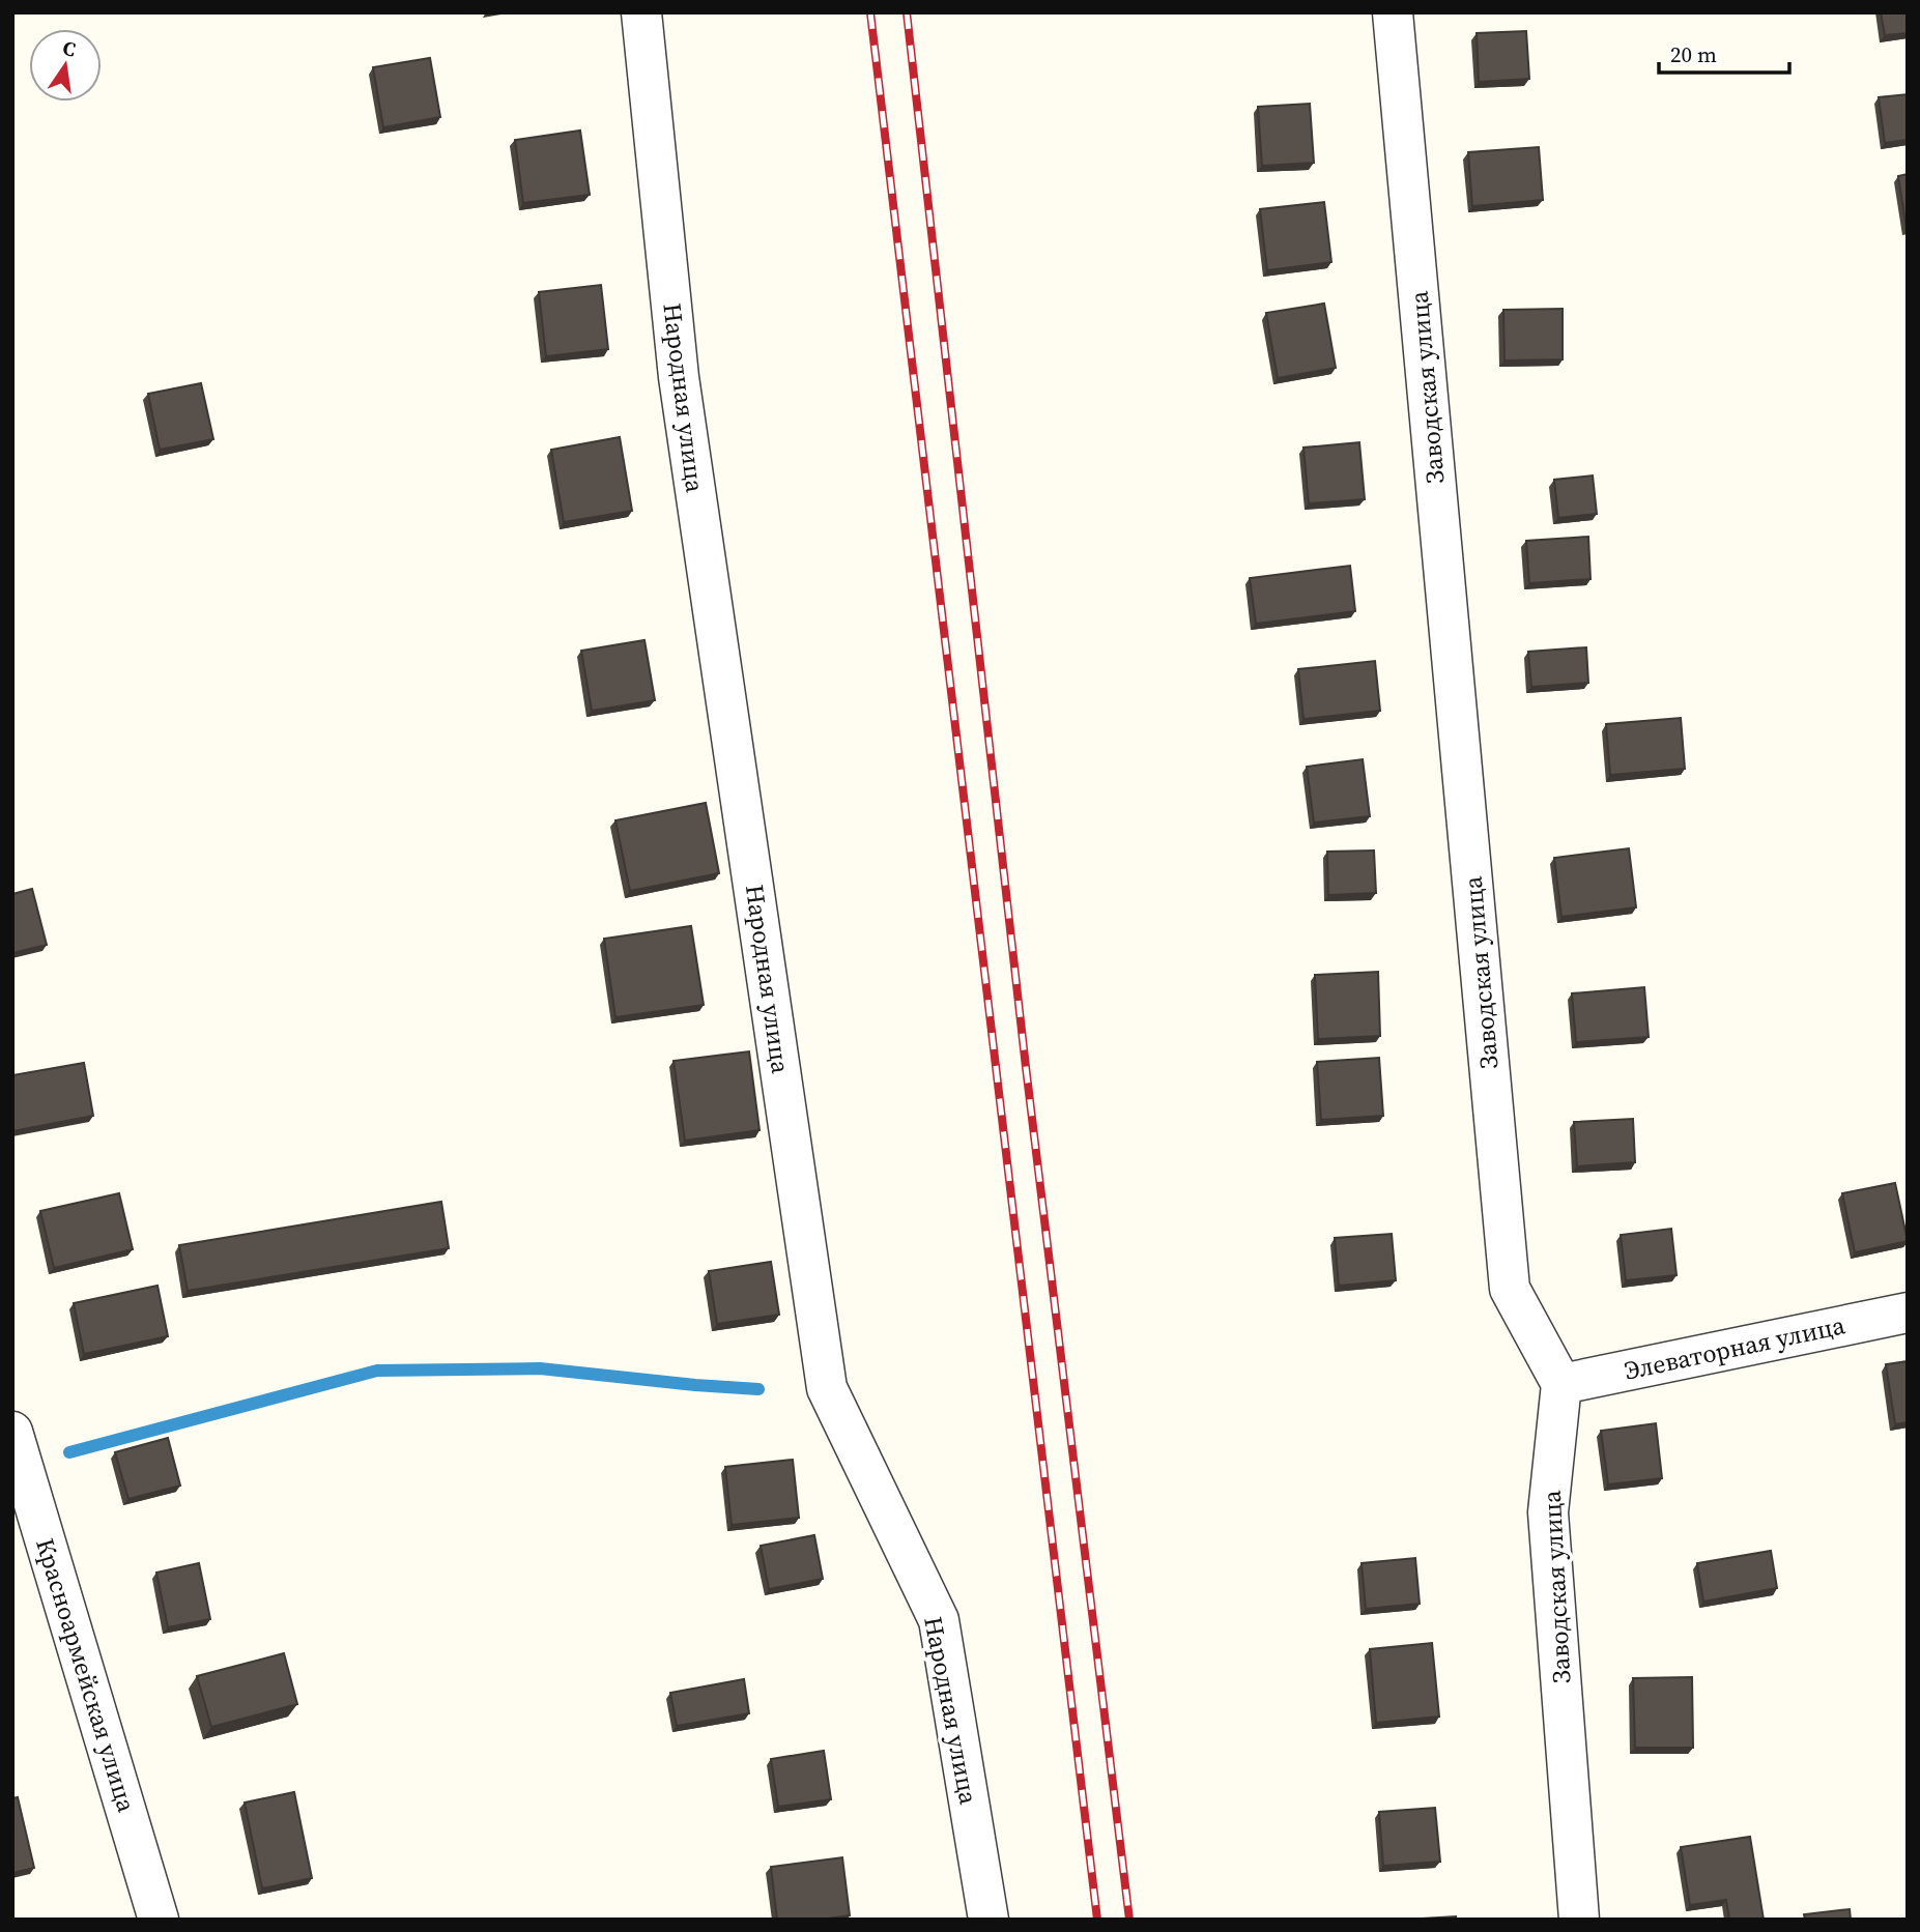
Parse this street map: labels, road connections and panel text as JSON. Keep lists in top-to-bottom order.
{
  "streets": {
    "street": [
      "Заводская улица",
      "Народная улица",
      "Элеваторная улица",
      "Красноармейская улица"
    ]
  },
  "crossings": [
    ["Заводская улица", "Элеваторная улица"]
  ],
  "scale_bar": "20 m",
  "north": "top"
}
